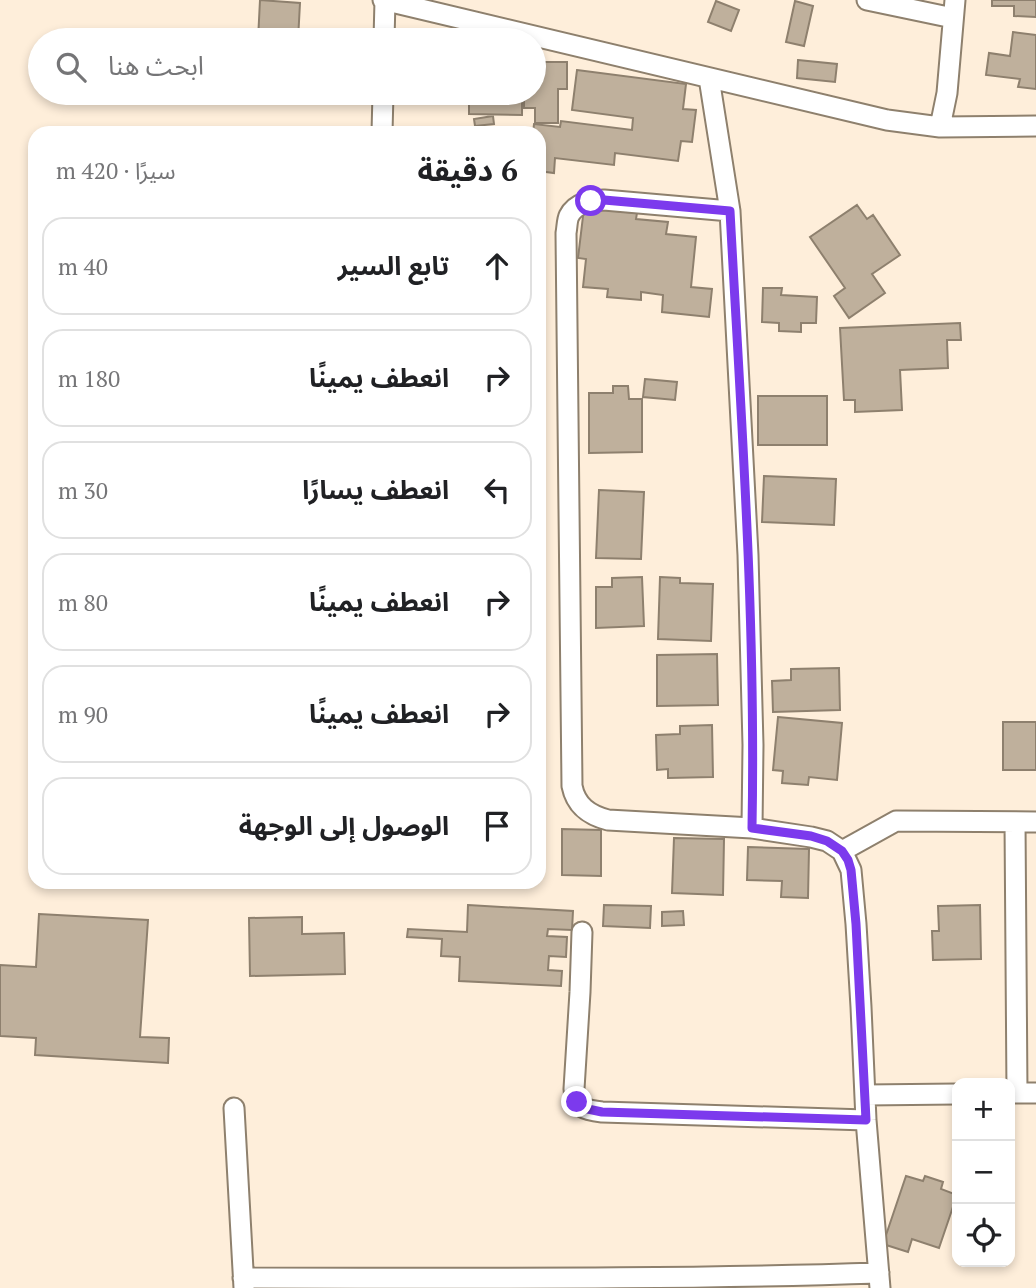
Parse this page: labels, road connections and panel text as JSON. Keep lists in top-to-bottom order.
{
  "page": {
    "search": "ابحث هنا",
    "heading": ["6 دقيقة", "سيرًا · 420 m"],
    "list": [
      ["تابع السير", "40 m"],
      ["انعطف يمينًا", "180 m"],
      ["انعطف يسارًا", "30 m"],
      ["انعطف يمينًا", "80 m"],
      ["انعطف يمينًا", "90 m"],
      "الوصول إلى الوجهة"
    ],
    "map_buttons": ["+", "−"]
  }
}
